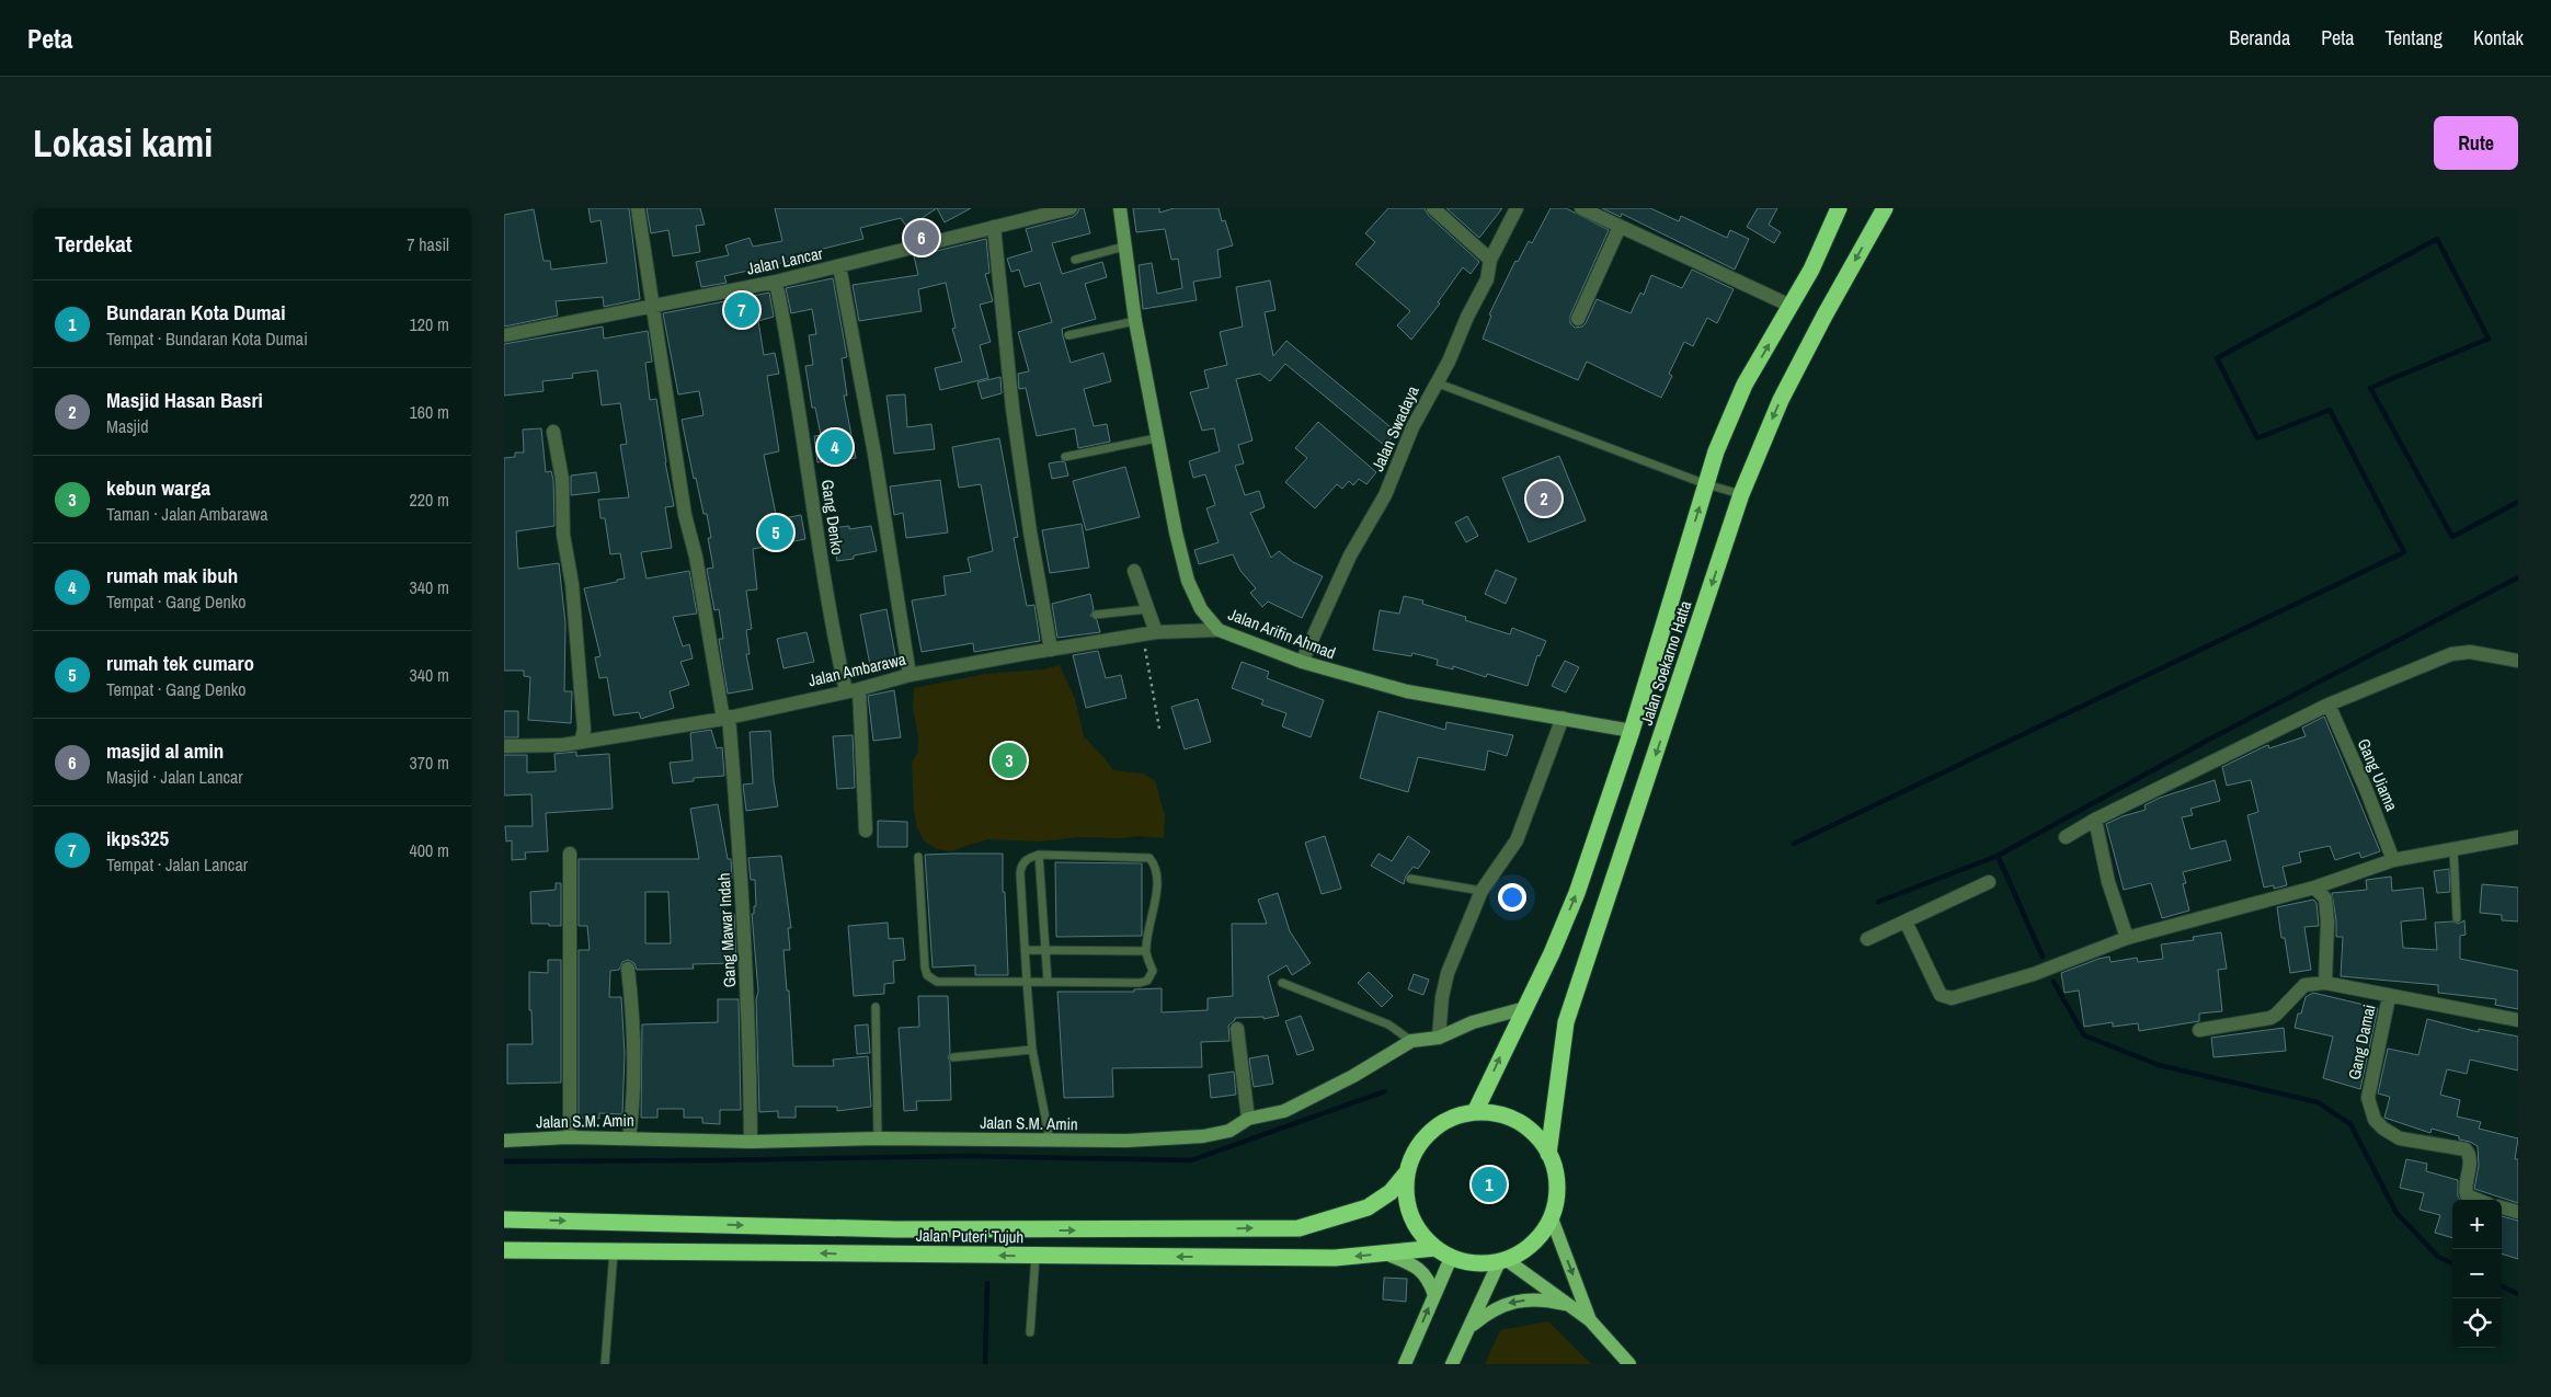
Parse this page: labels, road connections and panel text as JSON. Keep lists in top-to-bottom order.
{
  "streets": {
    "highway": ["Jalan Soekarno Hatta", "Jalan Puteri Tujuh"],
    "street": [
      "Jalan Lancar",
      "Jalan Swadaya",
      "Gang Denko",
      "Jalan Arifin Ahmad",
      "Jalan Ambarawa",
      "Gang Uiama",
      "Gang Mawar Indah",
      "Gang Damai",
      "Jalan S.M. Amin"
    ]
  },
  "crossings": [
    ["Jalan Lancar", "Gang Denko"],
    ["Jalan Lancar", "Gang Mawar Indah"],
    ["Jalan Swadaya", "Jalan Arifin Ahmad"],
    ["Gang Denko", "Jalan Ambarawa"],
    ["Jalan Arifin Ahmad", "Jalan Soekarno Hatta"],
    ["Jalan Arifin Ahmad", "Jalan Ambarawa"],
    ["Jalan Soekarno Hatta", "Jalan S.M. Amin"],
    ["Jalan Soekarno Hatta", "Jalan Puteri Tujuh"],
    ["Jalan Ambarawa", "Gang Mawar Indah"],
    ["Gang Mawar Indah", "Jalan S.M. Amin"]
  ],
  "page": {
    "header": "Peta",
    "nav": [
      "Beranda",
      "Peta",
      "Tentang",
      "Kontak"
    ],
    "buttons": "Rute",
    "title": "Lokasi kami",
    "heading": ["Terdekat", "7 hasil"],
    "pins": [
      "6",
      "7",
      "4",
      "2",
      "5",
      "3",
      "1"
    ],
    "list": [
      {
        "mark": "1",
        "name": "Bundaran Kota Dumai",
        "note": "Tempat · Bundaran Kota Dumai",
        "value": "120 m"
      },
      {
        "mark": "2",
        "name": "Masjid Hasan Basri",
        "note": "Masjid",
        "value": "160 m"
      },
      {
        "mark": "3",
        "name": "kebun warga",
        "note": "Taman · Jalan Ambarawa",
        "value": "220 m"
      },
      {
        "mark": "4",
        "name": "rumah mak ibuh",
        "note": "Tempat · Gang Denko",
        "value": "340 m"
      },
      {
        "mark": "5",
        "name": "rumah tek cumaro",
        "note": "Tempat · Gang Denko",
        "value": "340 m"
      },
      {
        "mark": "6",
        "name": "masjid al amin",
        "note": "Masjid · Jalan Lancar",
        "value": "370 m"
      },
      {
        "mark": "7",
        "name": "ikps325",
        "note": "Tempat · Jalan Lancar",
        "value": "400 m"
      }
    ],
    "map_buttons": ["+", "−"]
  }
}
